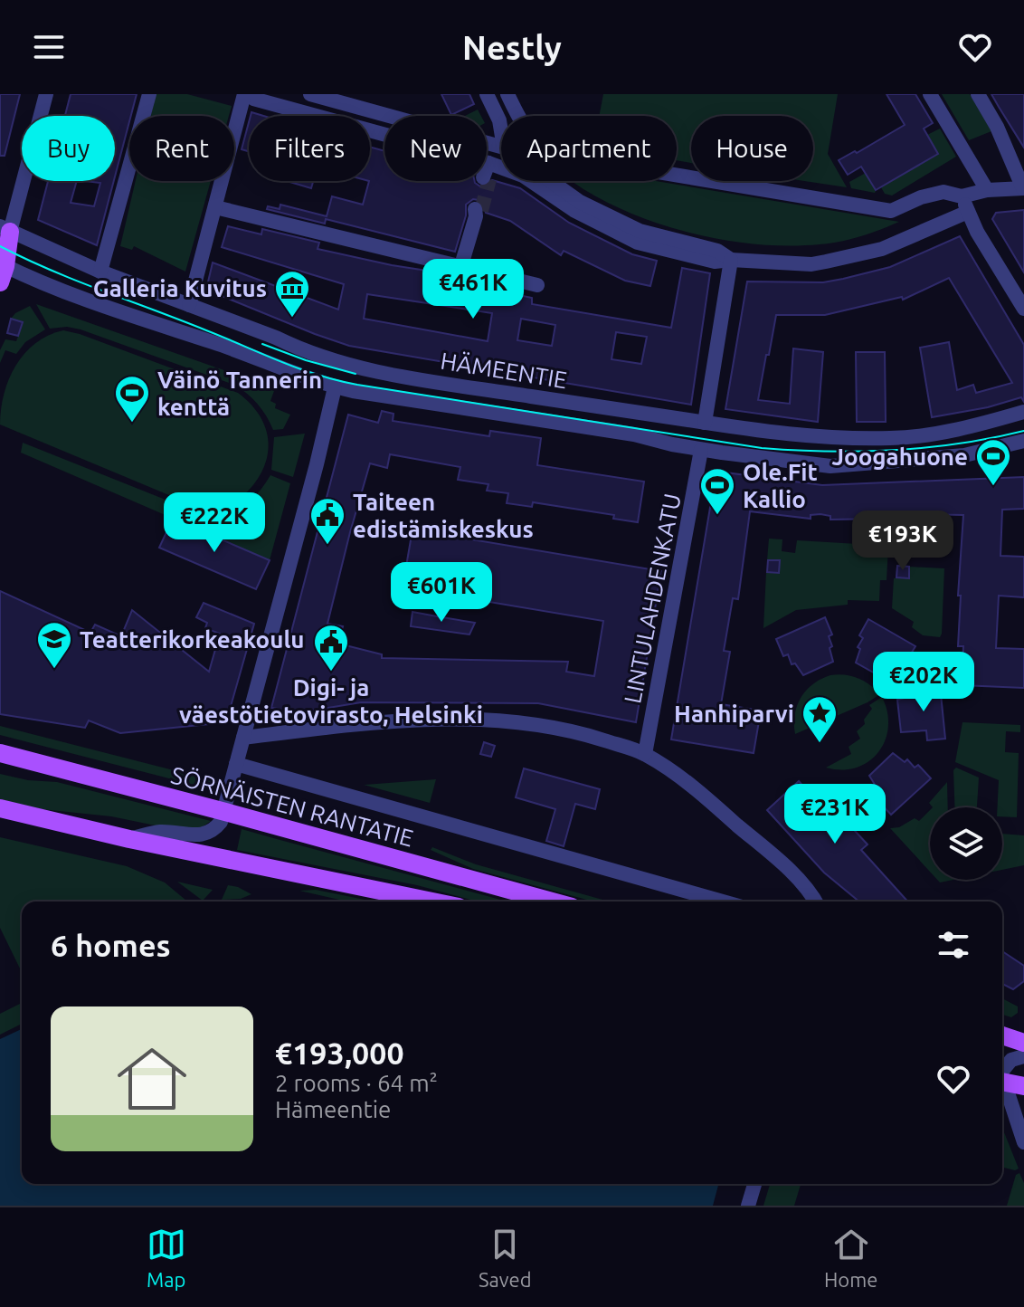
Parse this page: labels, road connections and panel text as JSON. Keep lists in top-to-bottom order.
{
  "streets": {
    "main road": ["SÖRNÄISTEN RANTATIE"],
    "street": ["HÄMEENTIE", "LINTULAHDENKATU"]
  },
  "crossings": [
    ["HÄMEENTIE", "LINTULAHDENKATU"]
  ],
  "places": {
    "museum": ["Galleria Kuvitus"],
    "sports": ["Väinö Tannerin kenttä", "Joogahuone", "Ole.Fit Kallio"],
    "public building": ["Taiteen edistämiskeskus", "Digi- ja väestötietovirasto, Helsinki"],
    "school or university": ["Teatterikorkeakoulu"],
    "place": ["Hanhiparvi"]
  },
  "page": {
    "header": "Nestly",
    "chip": [
      "Buy",
      "Rent",
      "Filters",
      "New",
      "Apartment",
      "House"
    ],
    "price": [
      "€461K",
      "€222K",
      "€193K",
      "€601K",
      "€202K",
      "€231K"
    ],
    "heading": "6 homes",
    "list": [
      {
        "name": "€193,000",
        "note": "2 rooms · 64 m² · Hämeentie"
      }
    ],
    "tabs": ["Map", "Saved", "Home"]
  }
}
